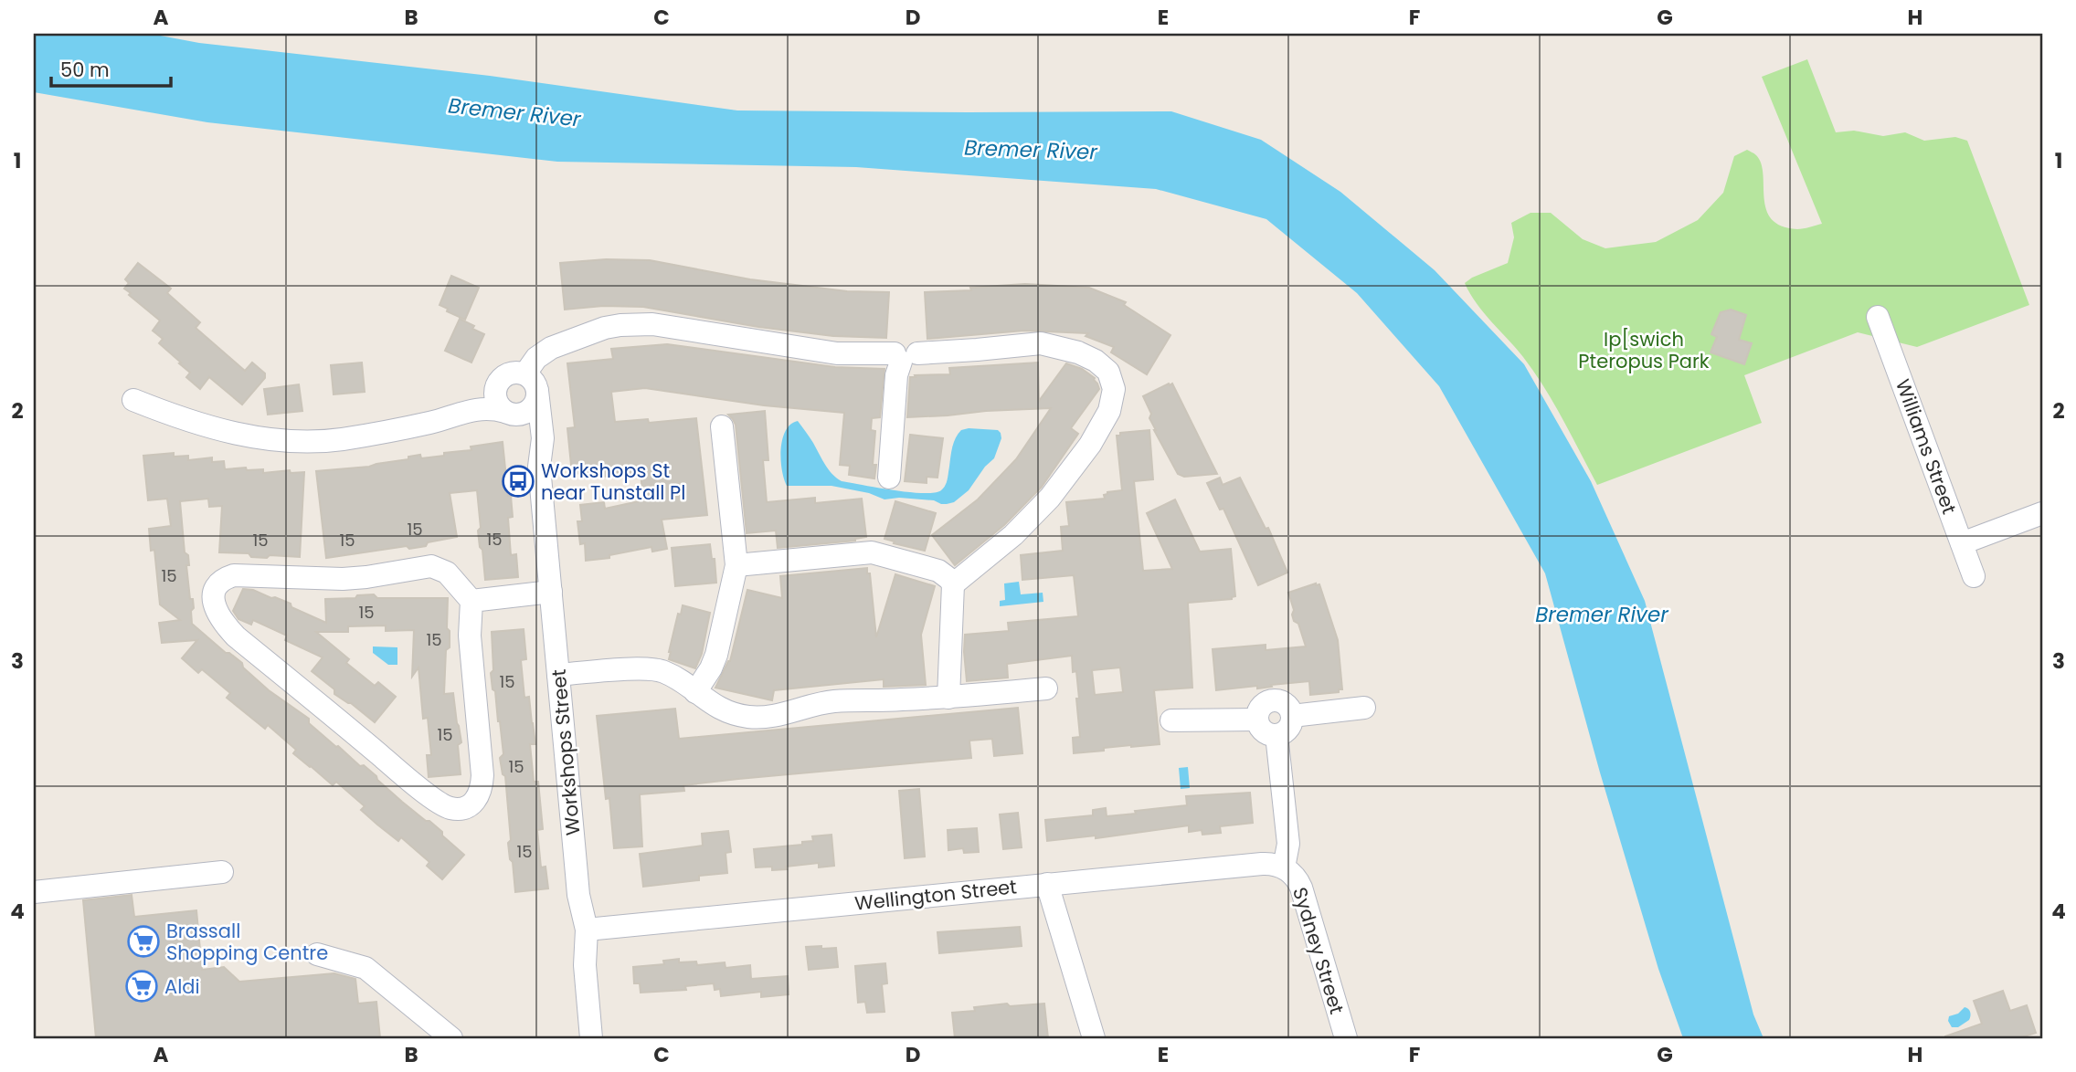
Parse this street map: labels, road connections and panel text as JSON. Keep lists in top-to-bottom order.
{
  "streets": {
    "street": [
      "Williams Street",
      "Workshops Street",
      "Wellington Street",
      "Sydney Street"
    ]
  },
  "crossings": [
    ["Workshops Street", "Wellington Street"],
    ["Wellington Street", "Sydney Street"]
  ],
  "water": ["Bremer River"],
  "parks": ["Ip[swich Pteropus Park"],
  "places": {
    "bus stop": ["Workshops St near Tunstall Pl"],
    "supermarket": ["Brassall Shopping Centre", "Aldi"]
  },
  "house_numbers": [
    "15",
    "15",
    "15",
    "15",
    "15",
    "15",
    "15",
    "15",
    "15",
    "15",
    "15"
  ],
  "scale_bar": "50 m",
  "grid": {
    "columns": [
      "A",
      "B",
      "C",
      "D",
      "E",
      "F",
      "G",
      "H"
    ],
    "rows": [
      "1",
      "2",
      "3",
      "4"
    ]
  }
}
